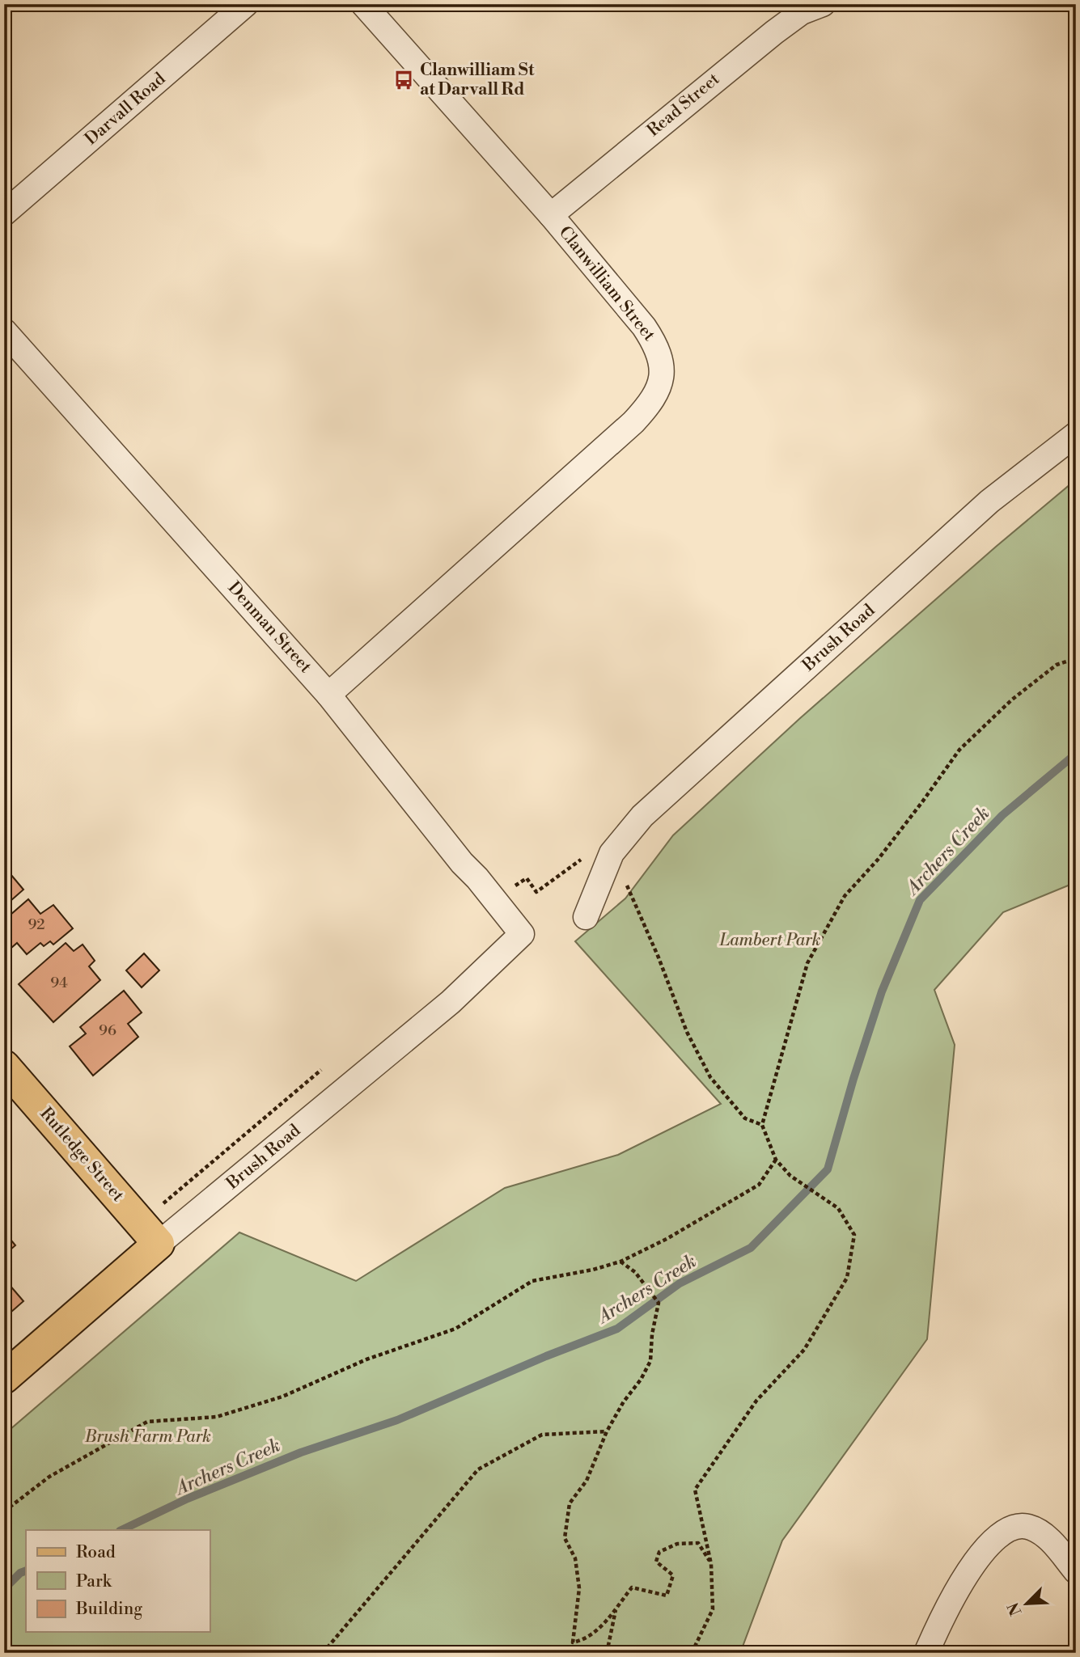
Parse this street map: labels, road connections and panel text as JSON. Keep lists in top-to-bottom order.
{
  "streets": {
    "main road": ["Brush Road", "Rutledge Street"],
    "street": [
      "Read Street",
      "Darvall Road",
      "Clanwilliam Street",
      "Denman Street"
    ]
  },
  "crossings": [
    ["Read Street", "Clanwilliam Street"],
    ["Clanwilliam Street", "Denman Street"],
    ["Denman Street", "Brush Road"],
    ["Brush Road", "Rutledge Street"]
  ],
  "water": ["Archers Creek"],
  "parks": ["Lambert Park", "Brush Farm Park"],
  "places": {
    "bus stop": ["Clanwilliam St at Darvall Rd"]
  },
  "house_numbers": ["92", "94", "96"],
  "legend": ["Road", "Park", "Building"],
  "north": "bottom left"
}
